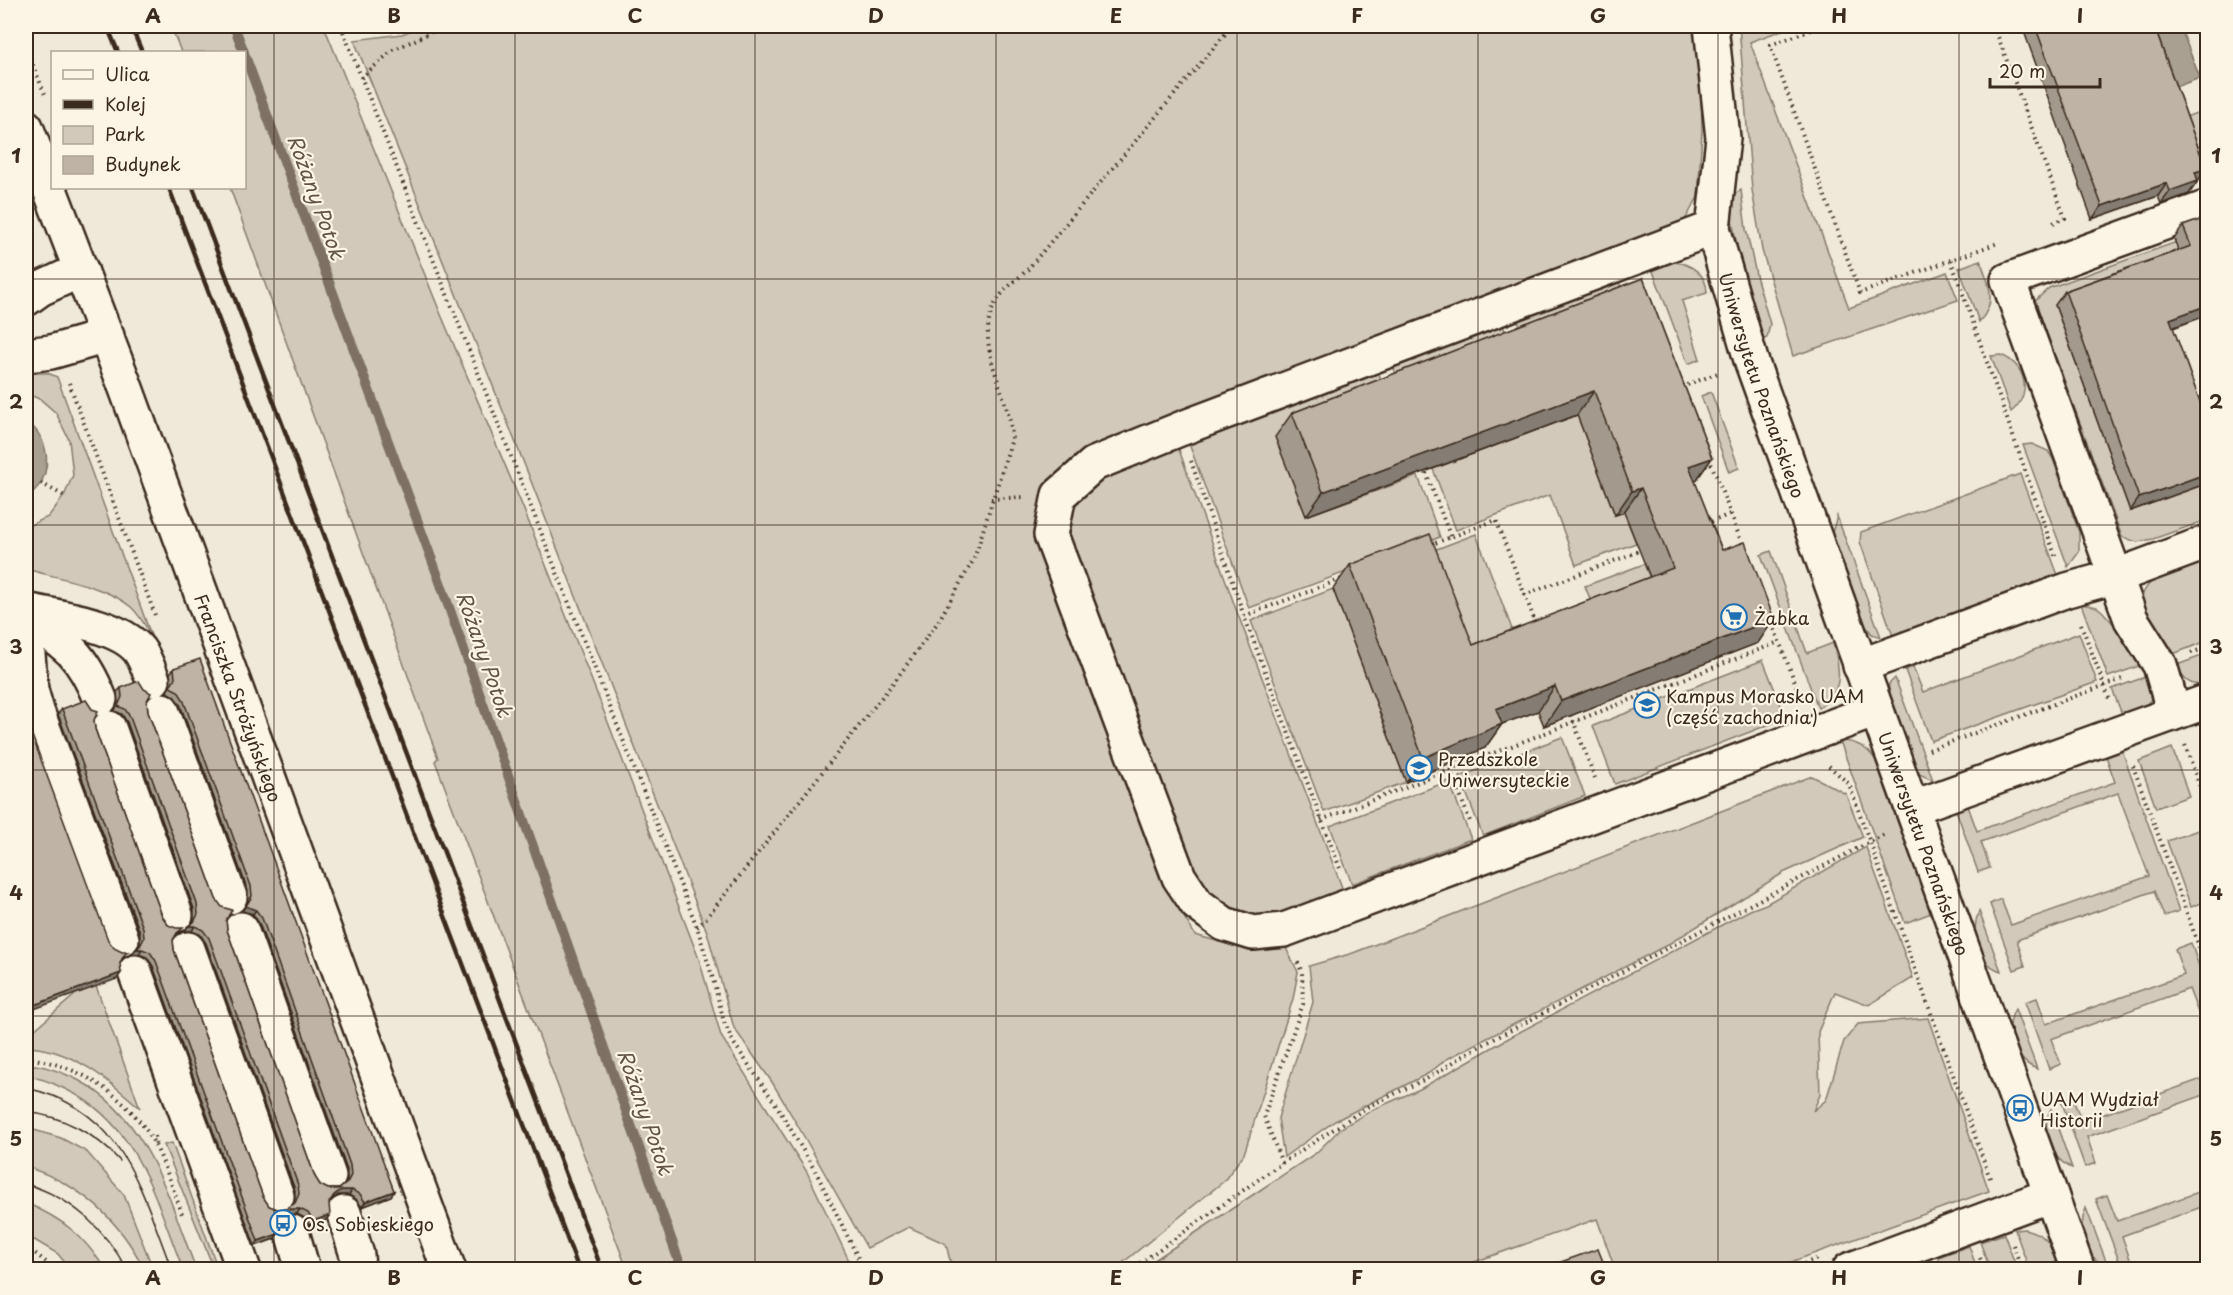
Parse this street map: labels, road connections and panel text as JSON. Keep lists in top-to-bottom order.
{
  "streets": {
    "street": ["Uniwersytetu Poznańskiego", "Franciszka Stróżyńskiego"]
  },
  "water": ["Różany Potok"],
  "places": {
    "supermarket": ["Żabka"],
    "school or university": ["Kampus Morasko UAM (część zachodnia)", "Przedszkole Uniwersyteckie"],
    "bus stop": ["UAM Wydział Historii", "Os. Sobieskiego"]
  },
  "legend": [
    "Ulica",
    "Kolej",
    "Park",
    "Budynek"
  ],
  "scale_bar": "20 m",
  "grid": {
    "columns": [
      "A",
      "B",
      "C",
      "D",
      "E",
      "F",
      "G",
      "H",
      "I"
    ],
    "rows": [
      "1",
      "2",
      "3",
      "4",
      "5"
    ]
  }
}
